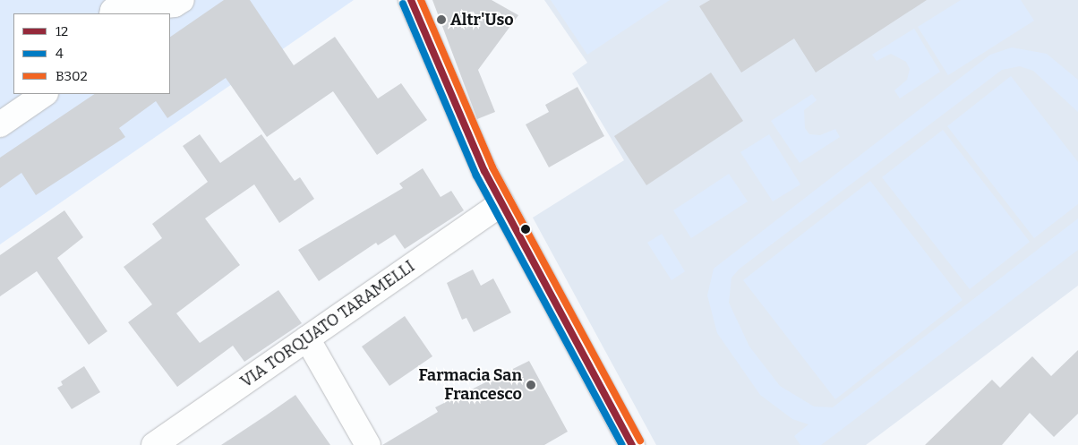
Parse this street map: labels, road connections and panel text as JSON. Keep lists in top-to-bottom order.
{
  "streets": {
    "street": ["VIA TORQUATO TARAMELLI"]
  },
  "places": ["Altr'Uso", "Farmacia San Francesco"],
  "lines": ["transit line 12", "transit line B302", "transit line 4"],
  "legend": ["12", "4", "B302"]
}
